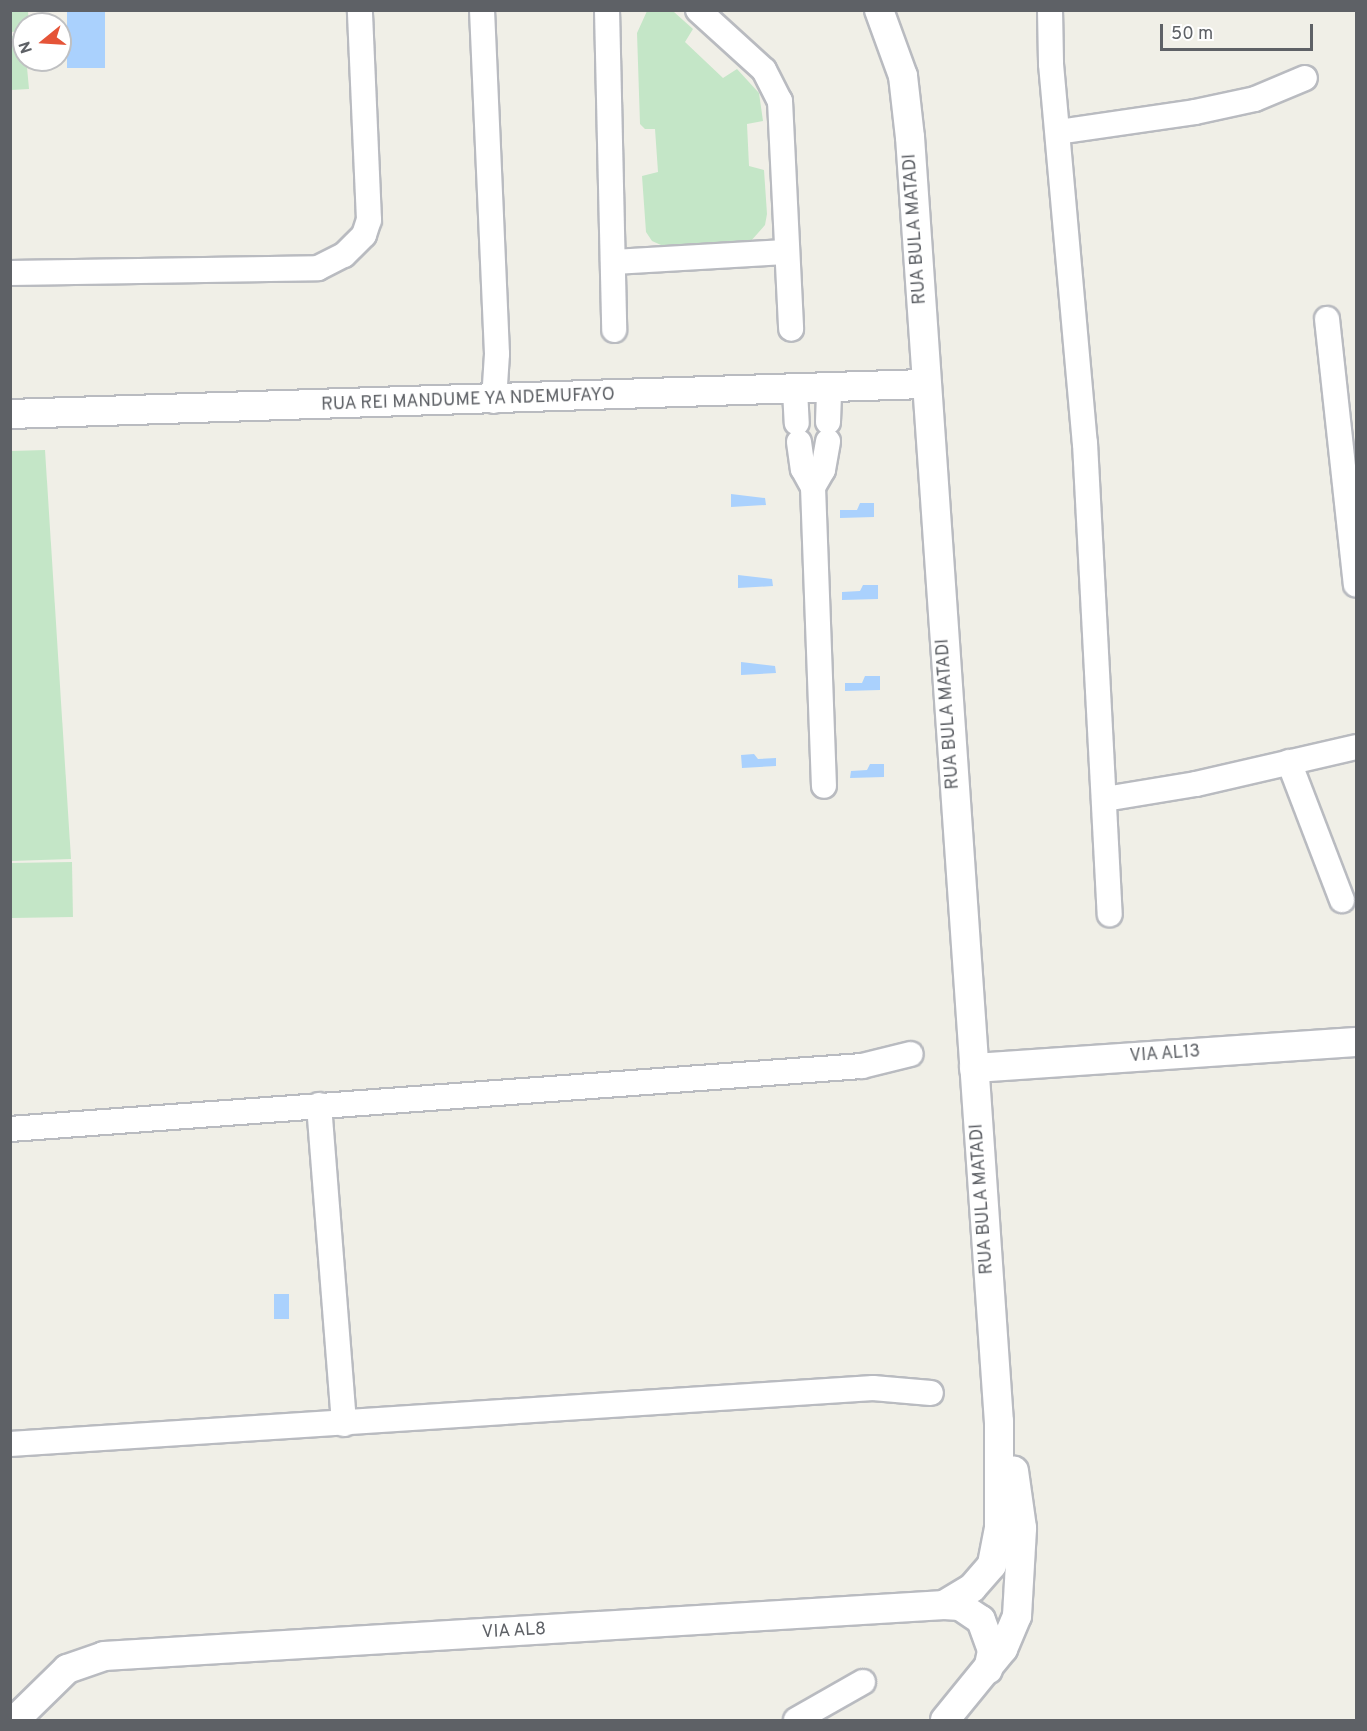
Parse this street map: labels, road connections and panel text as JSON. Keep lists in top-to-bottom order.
{
  "streets": {
    "street": [
      "RUA BULA MATADI",
      "RUA REI MANDUME YA NDEMUFAYO",
      "VIA AL13",
      "VIA AL8"
    ]
  },
  "crossings": [
    ["RUA BULA MATADI", "RUA REI MANDUME YA NDEMUFAYO"],
    ["RUA BULA MATADI", "VIA AL13"],
    ["RUA BULA MATADI", "VIA AL8"]
  ],
  "scale_bar": "50 m",
  "north": "left"
}
